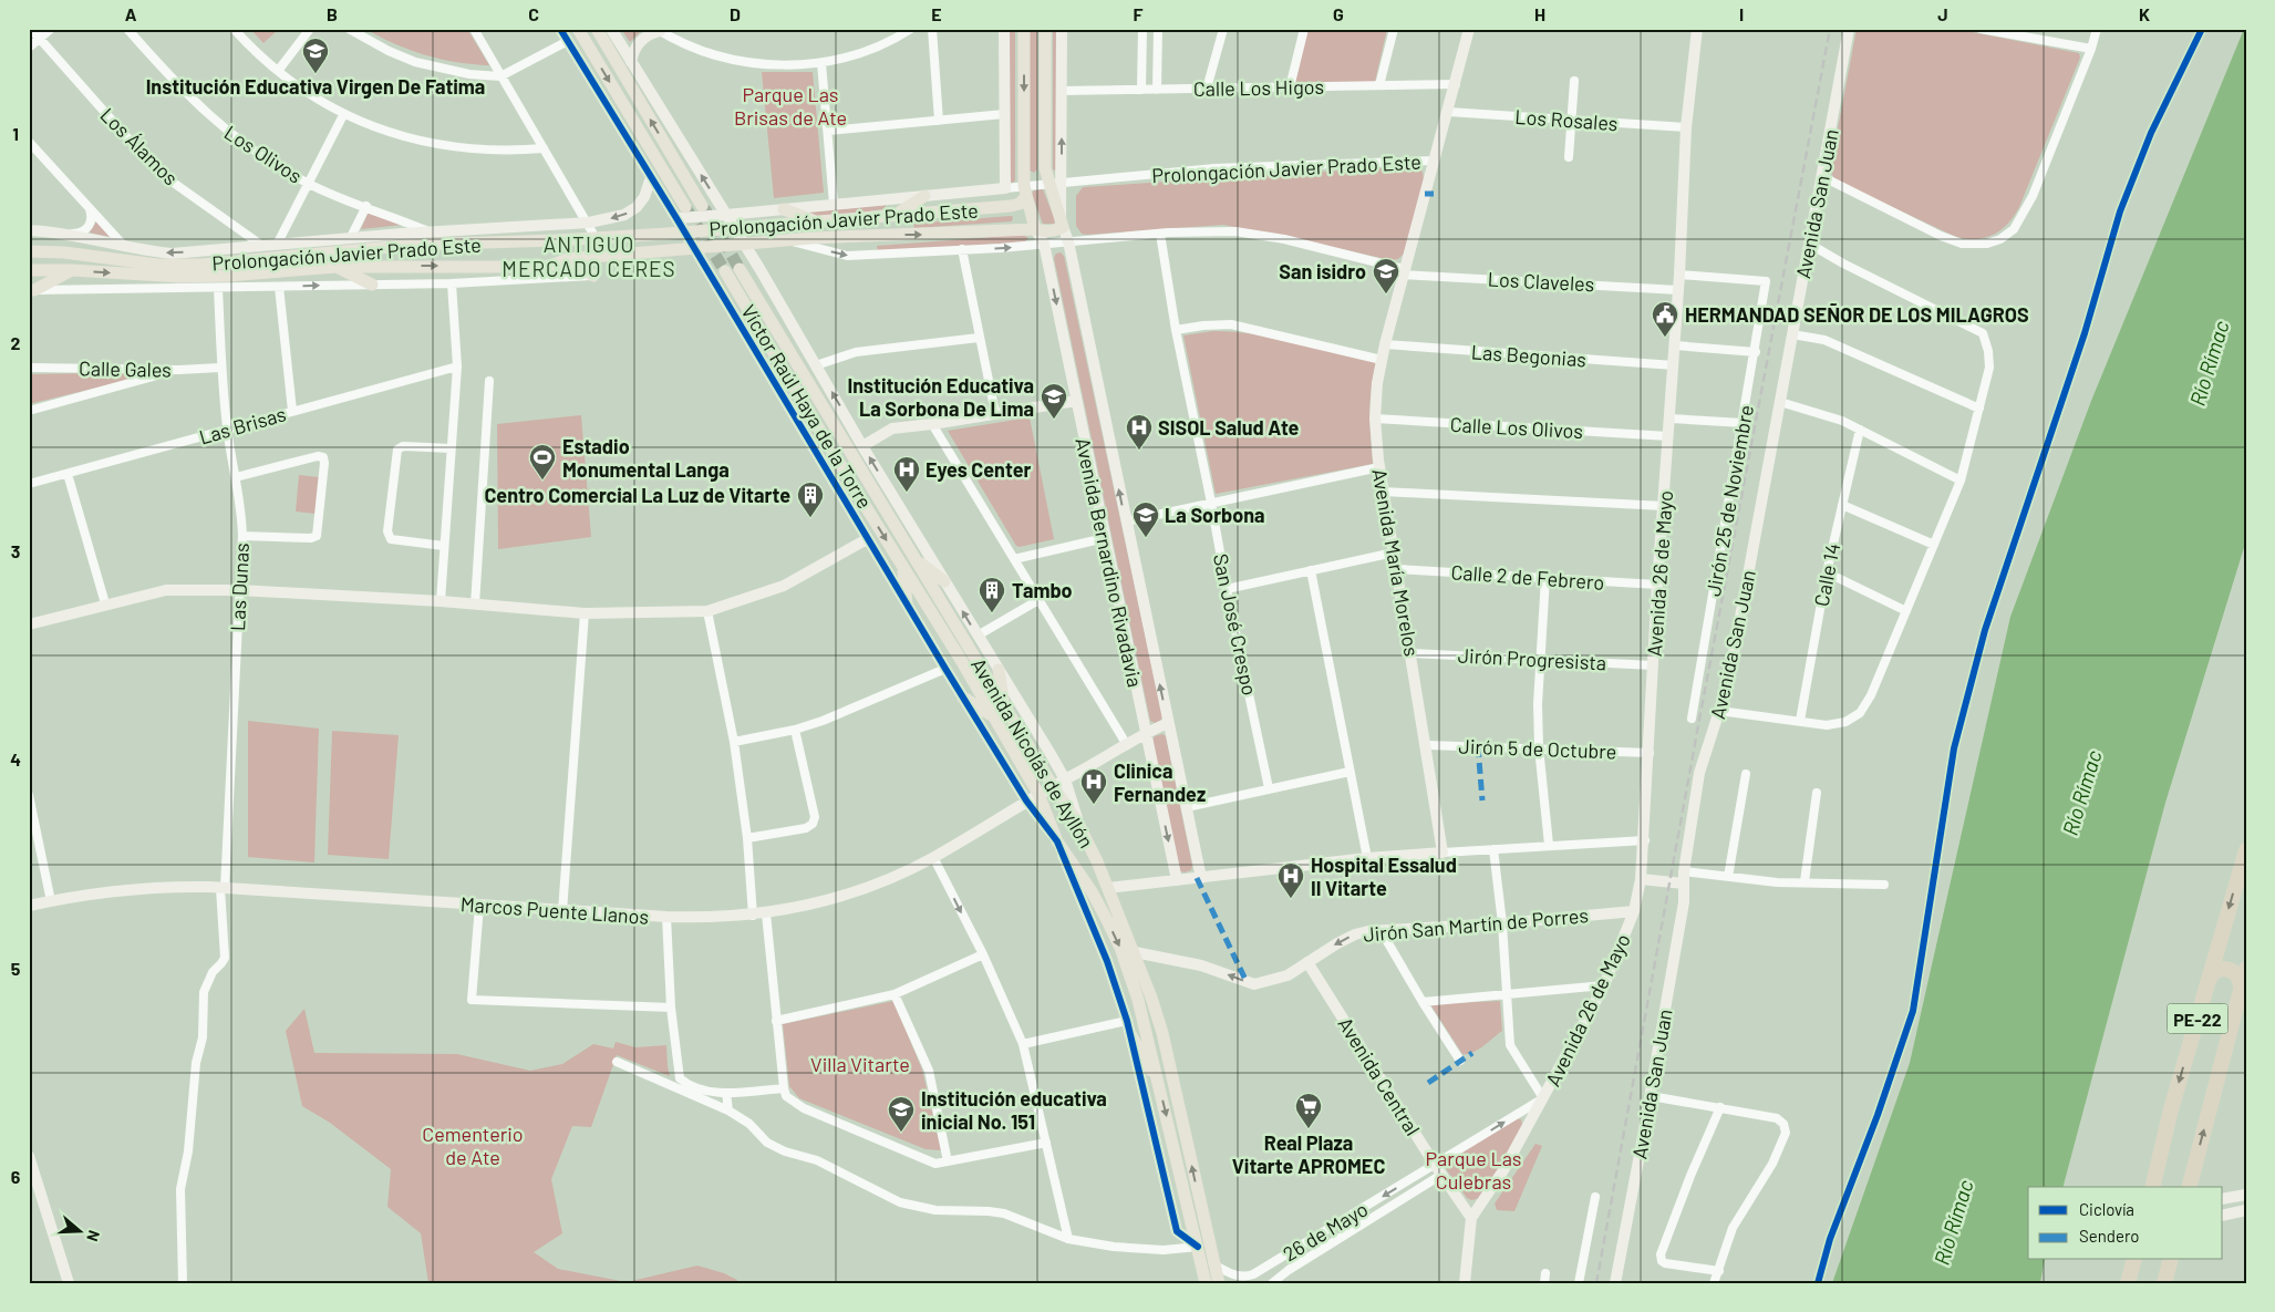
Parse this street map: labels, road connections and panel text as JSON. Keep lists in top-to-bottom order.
{
  "streets": {
    "highway": ["PE-22"],
    "main road": ["Prolongación Javier Prado Este", "Avenida Nicolás de Ayllón"],
    "street": [
      "Calle Los Higos",
      "Los Rosales",
      "Los Álamos",
      "Los Olivos",
      "Avenida San Juan",
      "Los Claveles",
      "Las Begonias",
      "Calle Gales",
      "Víctor Raúl Haya de la Torre",
      "Las Brisas",
      "Calle Los Olivos",
      "Jirón 25 de Noviembre",
      "Avenida Bernardino Rivadavia",
      "Avenida María Morelos",
      "Avenida 26 de Mayo",
      "Calle 14",
      "Calle 2 de Febrero",
      "Las Dunas",
      "San José Crespo",
      "Jirón Progresista",
      "Jirón 5 de Octubre",
      "Marcos Puente Llanos",
      "Jirón San Martín de Porres",
      "Avenida Central",
      "26 de Mayo"
    ]
  },
  "crossings": [
    ["Calle Los Higos", "Avenida María Morelos"],
    ["Los Rosales", "Avenida María Morelos"],
    ["Los Rosales", "Avenida 26 de Mayo"],
    ["Los Álamos", "Prolongación Javier Prado Este"],
    ["Los Olivos", "Prolongación Javier Prado Este"],
    ["Prolongación Javier Prado Este", "Los Claveles"],
    ["Prolongación Javier Prado Este", "Víctor Raúl Haya de la Torre"],
    ["Prolongación Javier Prado Este", "Avenida Bernardino Rivadavia"],
    ["Prolongación Javier Prado Este", "Avenida María Morelos"],
    ["Prolongación Javier Prado Este", "Las Dunas"],
    ["Prolongación Javier Prado Este", "San José Crespo"],
    ["Los Claveles", "Avenida María Morelos"],
    ["Los Claveles", "Avenida 26 de Mayo"],
    ["Las Begonias", "Avenida María Morelos"],
    ["Las Begonias", "Avenida 26 de Mayo"],
    ["Calle Gales", "Las Dunas"],
    ["Víctor Raúl Haya de la Torre", "Avenida Nicolás de Ayllón"],
    ["Víctor Raúl Haya de la Torre", "Marcos Puente Llanos"],
    ["Las Brisas", "Las Dunas"],
    ["Calle Los Olivos", "Avenida María Morelos"],
    ["Calle Los Olivos", "Avenida 26 de Mayo"],
    ["Jirón 25 de Noviembre", "Avenida 26 de Mayo"],
    ["Avenida Bernardino Rivadavia", "Marcos Puente Llanos"],
    ["Avenida María Morelos", "Calle 2 de Febrero"],
    ["Avenida María Morelos", "Jirón Progresista"],
    ["Avenida María Morelos", "Jirón 5 de Octubre"],
    ["Avenida 26 de Mayo", "Calle 2 de Febrero"],
    ["Avenida 26 de Mayo", "Jirón Progresista"],
    ["Avenida 26 de Mayo", "Jirón 5 de Octubre"],
    ["Avenida 26 de Mayo", "Jirón San Martín de Porres"],
    ["Avenida 26 de Mayo", "Avenida Central"],
    ["Avenida 26 de Mayo", "26 de Mayo"],
    ["Las Dunas", "Marcos Puente Llanos"],
    ["Avenida Nicolás de Ayllón", "Marcos Puente Llanos"],
    ["Avenida Nicolás de Ayllón", "Jirón San Martín de Porres"],
    ["Avenida Nicolás de Ayllón", "26 de Mayo"],
    ["Jirón San Martín de Porres", "Avenida Central"],
    ["Avenida Central", "26 de Mayo"]
  ],
  "districts": ["ANTIGUO MERCADO CERES"],
  "water": ["Río Rímac"],
  "parks": [
    "Parque Las Brisas de Ate",
    "Villa Vitarte",
    "Cementerio de Ate",
    "Parque Las Culebras"
  ],
  "places": {
    "school or university": [
      "Institución Educativa Virgen De Fatima",
      "San isidro",
      "Institución Educativa La Sorbona De Lima",
      "La Sorbona",
      "Institución educativa inicial No. 151"
    ],
    "public building": ["HERMANDAD SEÑOR DE LOS MILAGROS"],
    "hospital": [
      "SISOL Salud Ate",
      "Eyes Center",
      "Clinica Fernandez",
      "Hospital Essalud II Vitarte"
    ],
    "sports": ["Estadio Monumental Langa"],
    "building": ["Centro Comercial La Luz de Vitarte", "Tambo"],
    "supermarket": ["Real Plaza Vitarte APROMEC"]
  },
  "legend": ["Ciclovía", "Sendero"],
  "north": "right",
  "grid": {
    "columns": [
      "A",
      "B",
      "C",
      "D",
      "E",
      "F",
      "G",
      "H",
      "I",
      "J",
      "K"
    ],
    "rows": [
      "1",
      "2",
      "3",
      "4",
      "5",
      "6"
    ]
  }
}
